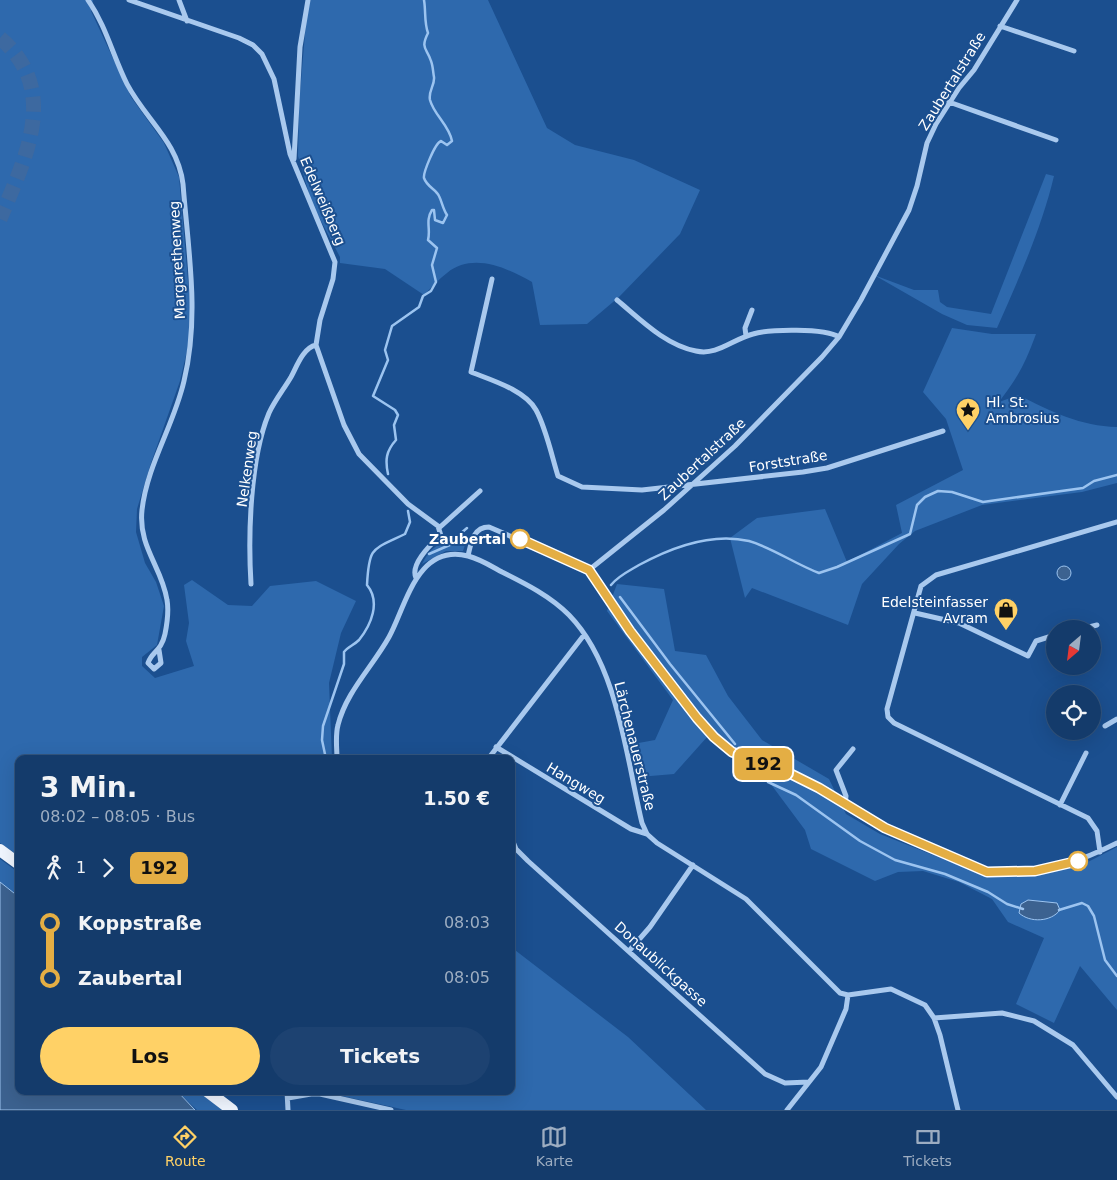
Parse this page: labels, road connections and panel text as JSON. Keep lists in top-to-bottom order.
{
  "streets": {
    "street": [
      "Zaubertalstraße",
      "Edelweißberg",
      "Margarethenweg",
      "Forststraße",
      "Nelkenweg",
      "Lärchenauerstraße",
      "Hangweg",
      "Donaublickgasse"
    ]
  },
  "crossings": [
    ["Zaubertalstraße", "Forststraße"],
    ["Edelweißberg", "Nelkenweg"],
    ["Lärchenauerstraße", "Hangweg"]
  ],
  "places": {
    "place": ["Hl. St. Ambrosius"],
    "other": ["Zaubertal"],
    "shop": ["Edelsteinfasser Avram"]
  },
  "lines": ["bus line 192"],
  "north": "bottom left",
  "page": {
    "on_map": "192",
    "heading": ["3 Min.", "08:02 – 08:05 · Bus", "1.50 €"],
    "legs": ["1", "192"],
    "list": [
      {
        "name": "Koppstraße",
        "value": "08:03"
      },
      {
        "name": "Zaubertal",
        "value": "08:05"
      }
    ],
    "buttons": ["Los", "Tickets"],
    "tabs": ["Route", "Karte", "Tickets"]
  }
}
